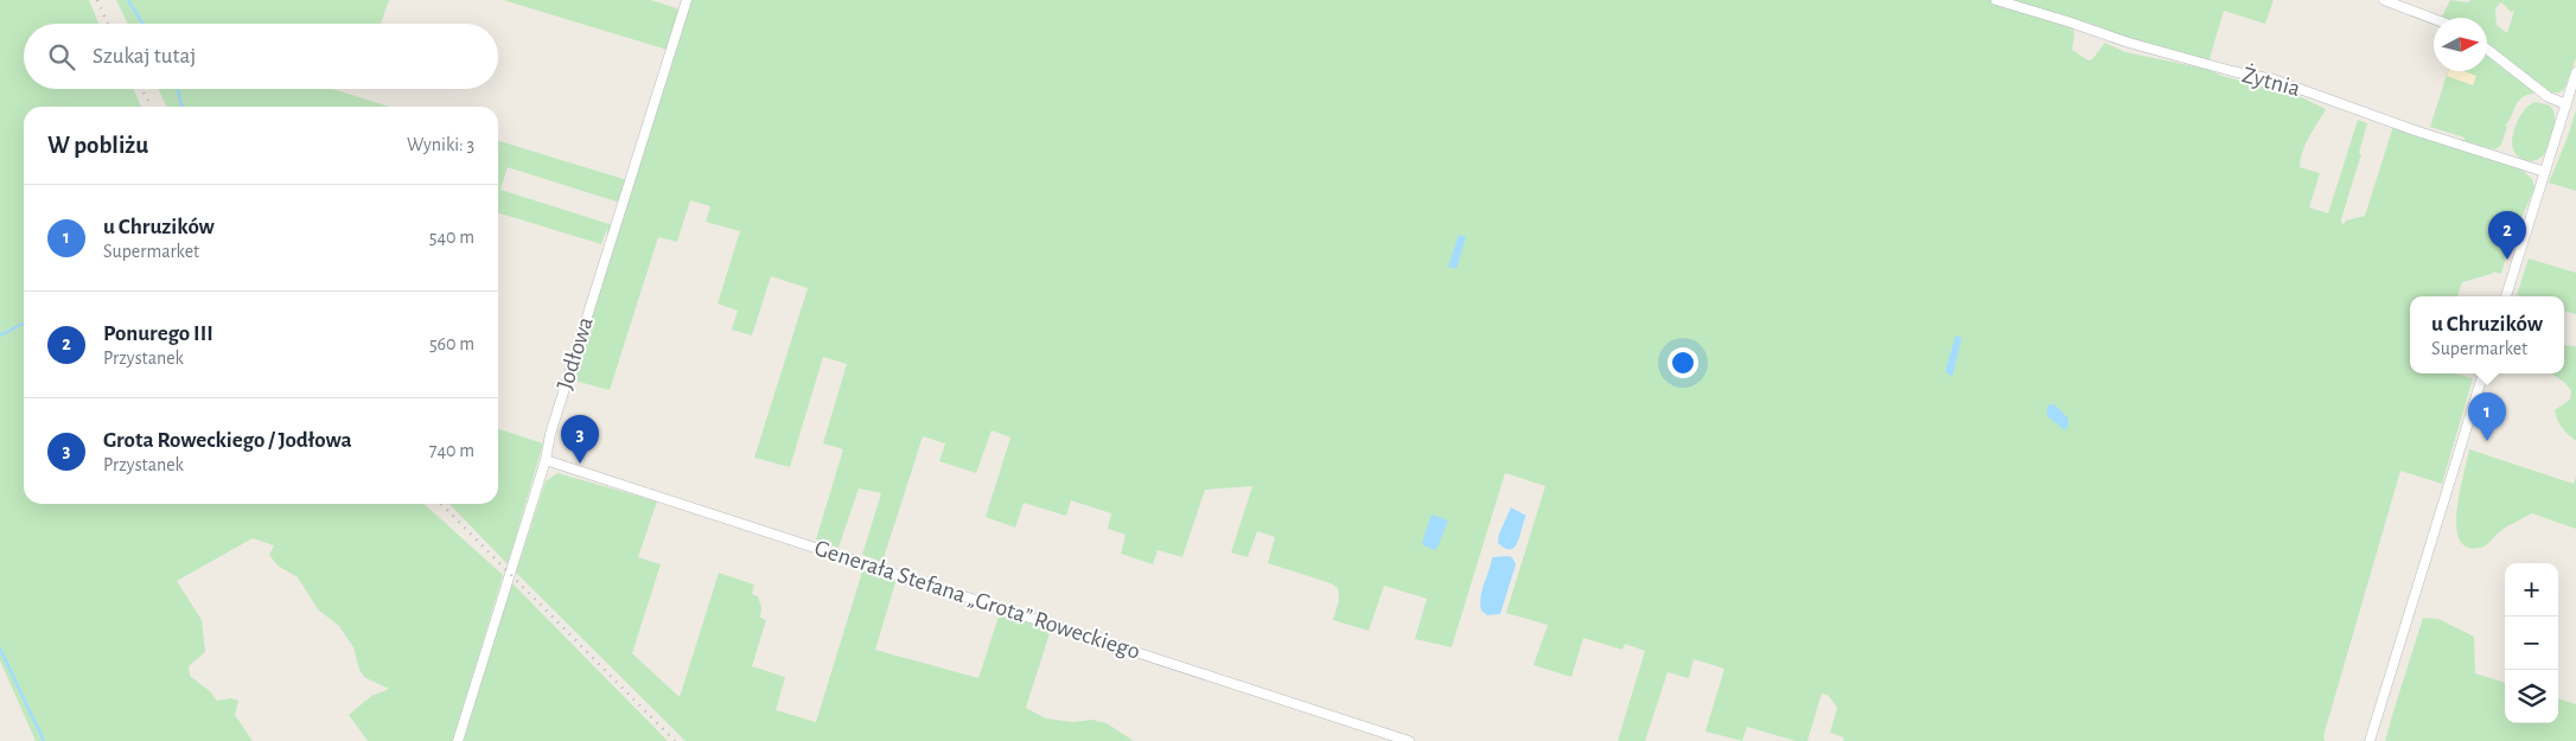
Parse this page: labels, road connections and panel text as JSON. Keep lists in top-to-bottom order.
{
  "streets": {
    "street": ["Żytnia", "Jodłowa", "Generała Stefana „Grota” Roweckiego"]
  },
  "crossings": [
    ["Jodłowa", "Generała Stefana „Grota” Roweckiego"]
  ],
  "north": "right",
  "page": {
    "search": "Szukaj tutaj",
    "heading": ["W pobliżu", "Wyniki: 3"],
    "list": [
      {
        "mark": "1",
        "name": "u Chruzików",
        "note": "Supermarket",
        "value": "540 m"
      },
      {
        "mark": "2",
        "name": "Ponurego III",
        "note": "Przystanek",
        "value": "560 m"
      },
      {
        "mark": "3",
        "name": "Grota Roweckiego / Jodłowa",
        "note": "Przystanek",
        "value": "740 m"
      }
    ],
    "pins": ["2", "1", "3"],
    "popup": ["u Chruzików", "Supermarket"],
    "map_buttons": ["+", "−"]
  }
}
